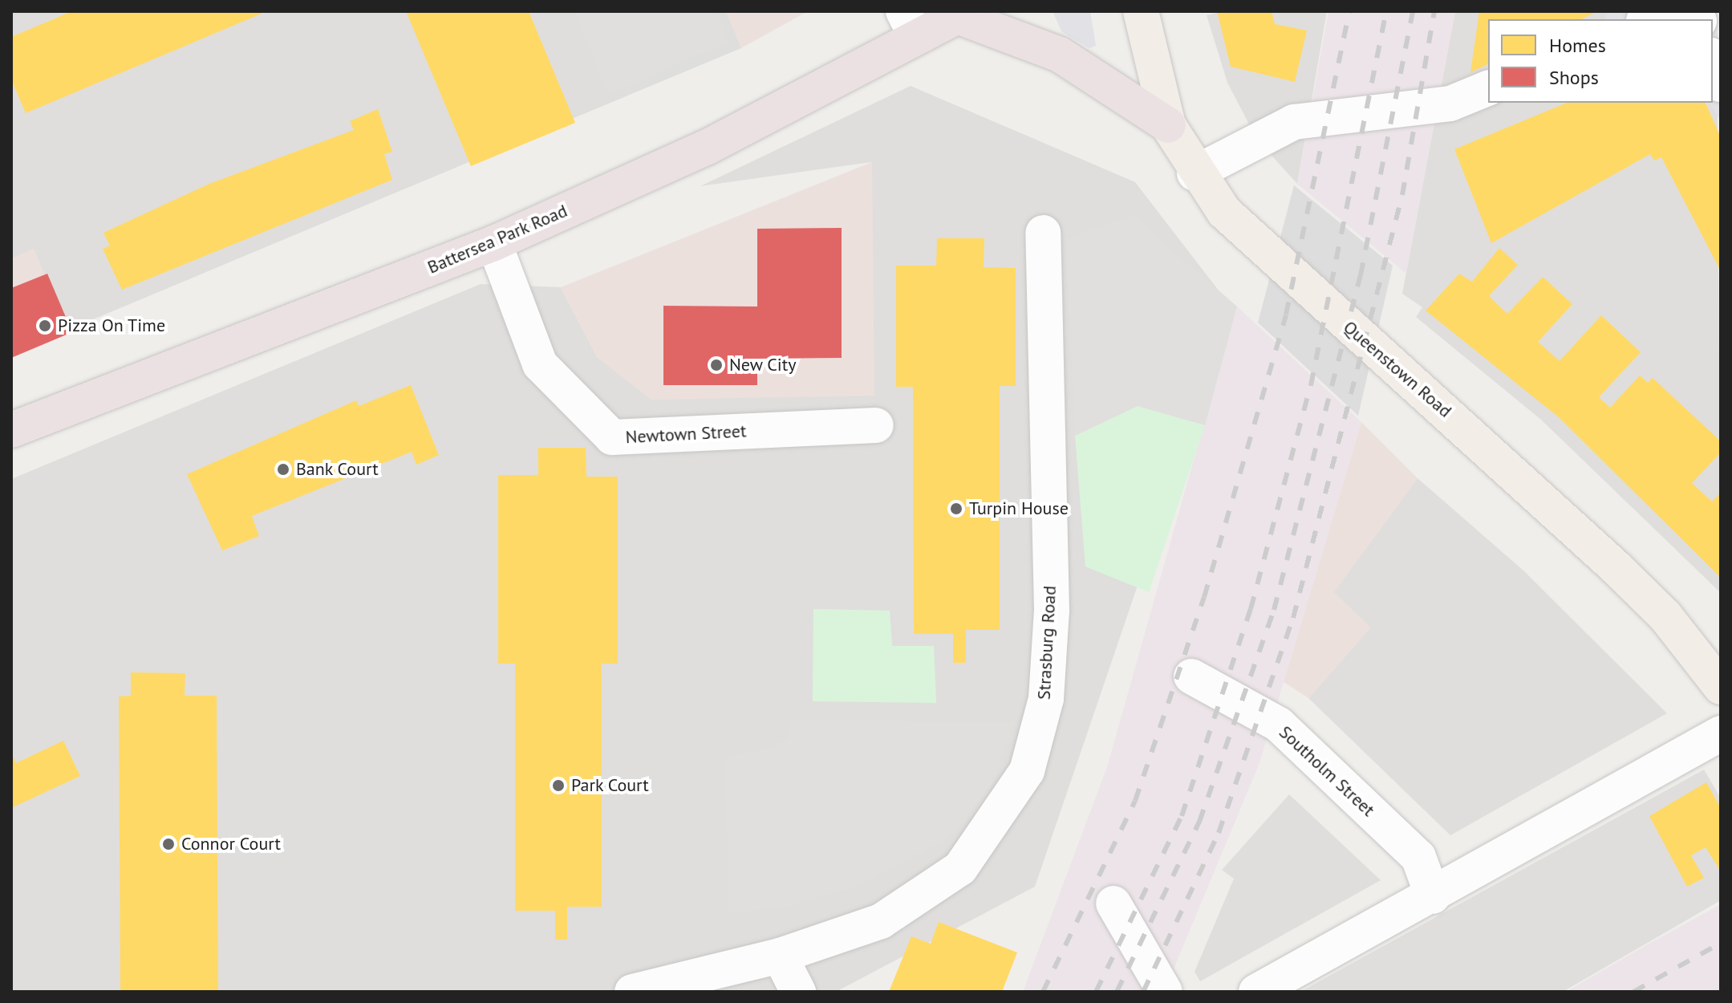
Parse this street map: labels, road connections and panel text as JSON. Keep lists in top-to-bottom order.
{
  "streets": {
    "highway": ["Battersea Park Road"],
    "main road": ["Queenstown Road"],
    "street": ["Newtown Street", "Strasburg Road", "Southolm Street"]
  },
  "crossings": [
    ["Battersea Park Road", "Newtown Street"]
  ],
  "places": [
    "Pizza On Time",
    "New City",
    "Bank Court",
    "Turpin House",
    "Park Court",
    "Connor Court"
  ],
  "legend": ["Homes", "Shops"]
}
